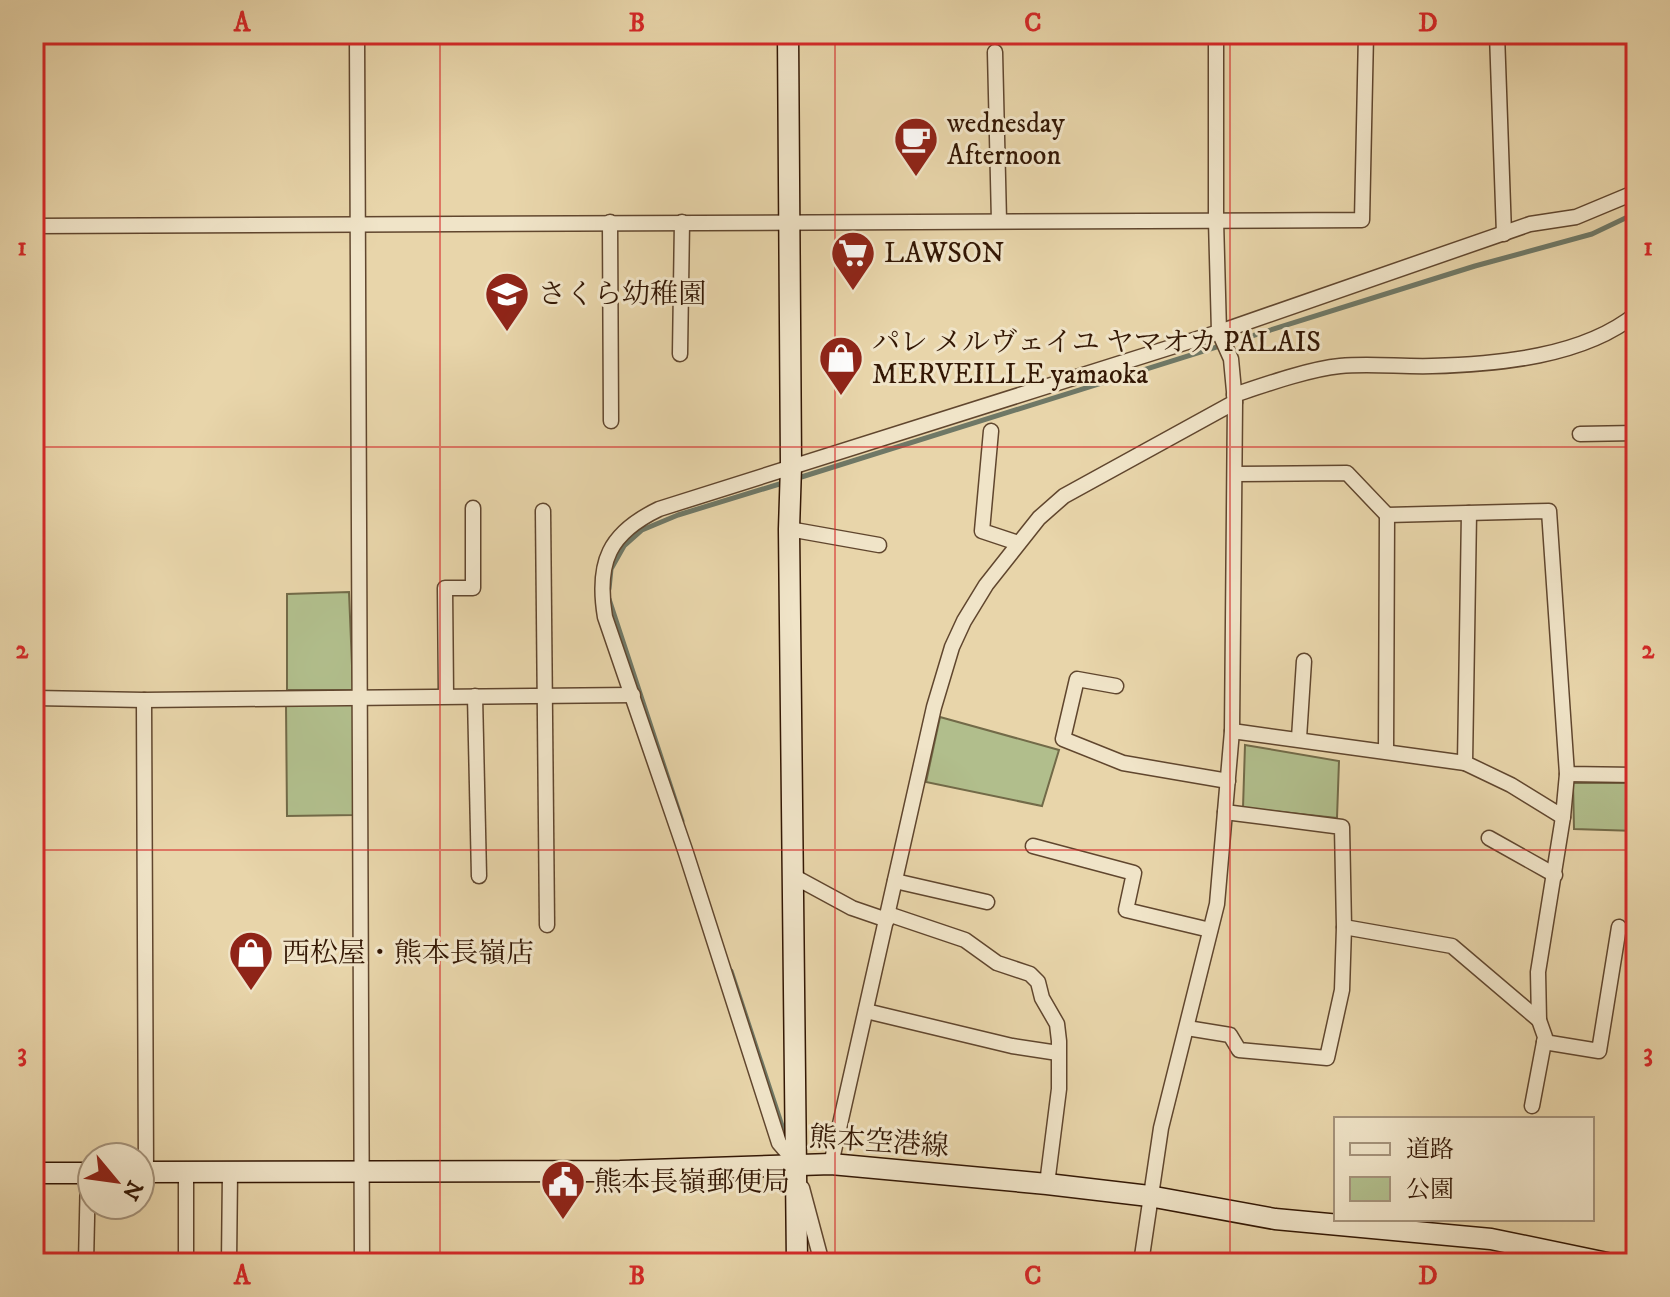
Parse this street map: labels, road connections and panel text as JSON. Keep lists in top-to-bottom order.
{
  "streets": {
    "main road": ["熊本空港線"]
  },
  "places": {
    "cafe": ["wednesday Afternoon"],
    "supermarket": ["LAWSON"],
    "school or university": ["さくら幼稚園"],
    "shop": ["パレ メルヴェイユ ヤマオカ PALAIS MERVEILLE yamaoka", "西松屋・熊本長嶺店"],
    "public building": ["熊本長嶺郵便局"]
  },
  "legend": ["道路", "公園"],
  "north": "bottom right",
  "grid": {
    "columns": [
      "A",
      "B",
      "C",
      "D"
    ],
    "rows": ["1", "2", "3"]
  }
}
